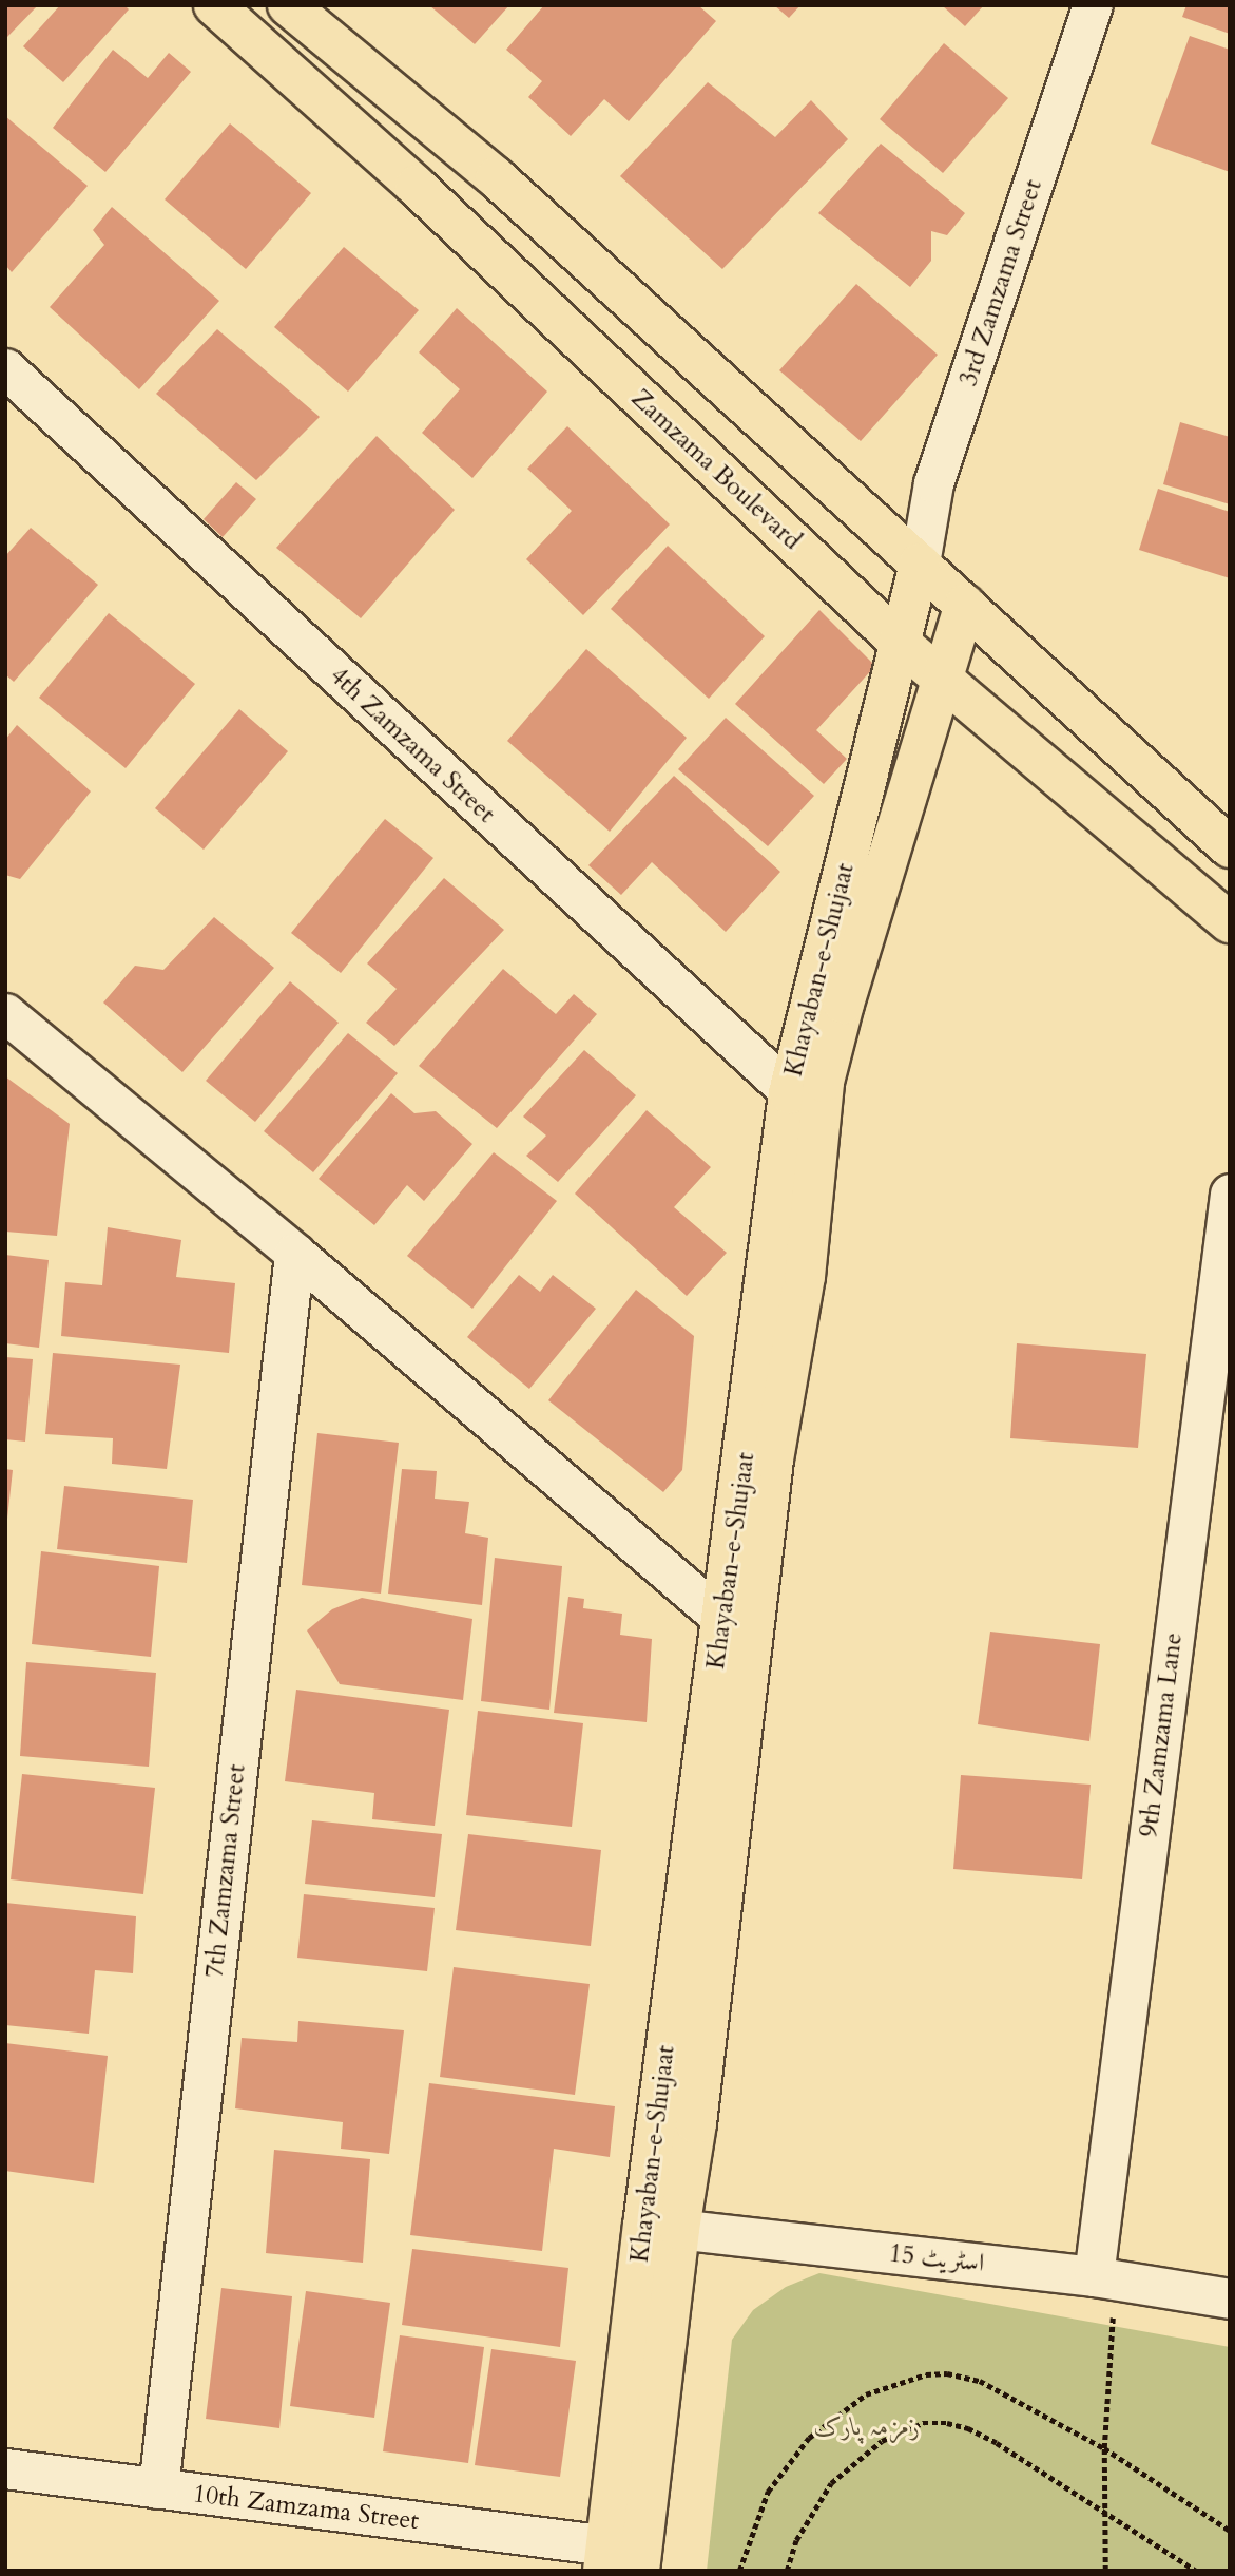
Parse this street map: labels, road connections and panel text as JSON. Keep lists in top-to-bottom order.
{
  "streets": {
    "main road": ["Zamzama Boulevard", "Khayaban-e-Shujaat"],
    "street": [
      "3rd Zamzama Street",
      "4th Zamzama Street",
      "9th Zamzama Lane",
      "7th Zamzama Street",
      "اسٹریٹ 15",
      "10th Zamzama Street"
    ]
  },
  "crossings": [
    ["3rd Zamzama Street", "Khayaban-e-Shujaat"],
    ["Zamzama Boulevard", "Khayaban-e-Shujaat"],
    ["4th Zamzama Street", "Khayaban-e-Shujaat"],
    ["Khayaban-e-Shujaat", "اسٹریٹ 15"],
    ["Khayaban-e-Shujaat", "10th Zamzama Street"],
    ["9th Zamzama Lane", "اسٹریٹ 15"],
    ["7th Zamzama Street", "10th Zamzama Street"]
  ],
  "parks": ["زمزمہ پارک"]
}
